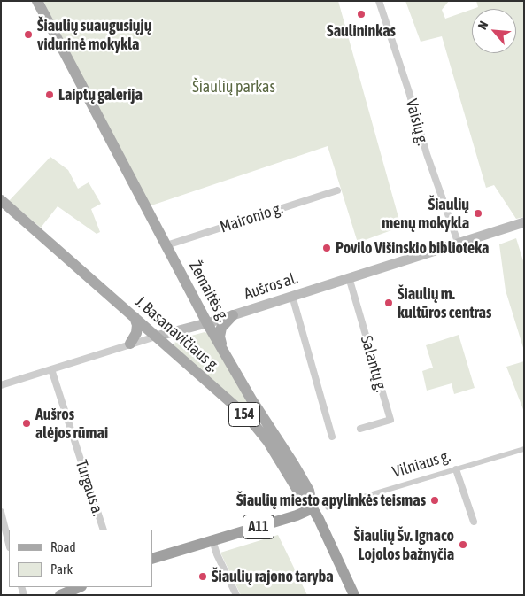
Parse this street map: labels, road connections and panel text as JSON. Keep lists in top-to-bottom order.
{
  "streets": {
    "highway": ["Žemaitės g.", "A11"],
    "main road": ["Aušros al.", "J. Basanavičiaus g.", "154"],
    "street": [
      "Vaisių g.",
      "Maironio g.",
      "Salantų g.",
      "Vilniaus g.",
      "Turgaus a."
    ]
  },
  "crossings": [
    ["Vaisių g.", "Aušros al."],
    ["Maironio g.", "Žemaitės g."],
    ["Aušros al.", "Žemaitės g."],
    ["Aušros al.", "J. Basanavičiaus g."],
    ["Aušros al.", "Salantų g."],
    ["Aušros al.", "Turgaus a."],
    ["Žemaitės g.", "J. Basanavičiaus g."],
    ["Žemaitės g.", "A11"],
    ["J. Basanavičiaus g.", "A11"]
  ],
  "parks": ["Šiaulių parkas"],
  "places": [
    "Saulininkas",
    "Šiaulių suaugusiųjų vidurinė mokykla",
    "Laiptų galerija",
    "Šiaulių menų mokykla",
    "Povilo Višinskio biblioteka",
    "Šiaulių m. kultūros centras",
    "Aušros alėjos rūmai",
    "Šiaulių miesto apylinkės teismas",
    "Šiaulių Šv. Ignaco Lojolos bažnyčia",
    "Šiaulių rajono taryba"
  ],
  "legend": ["Road", "Park"],
  "north": "top left"
}
